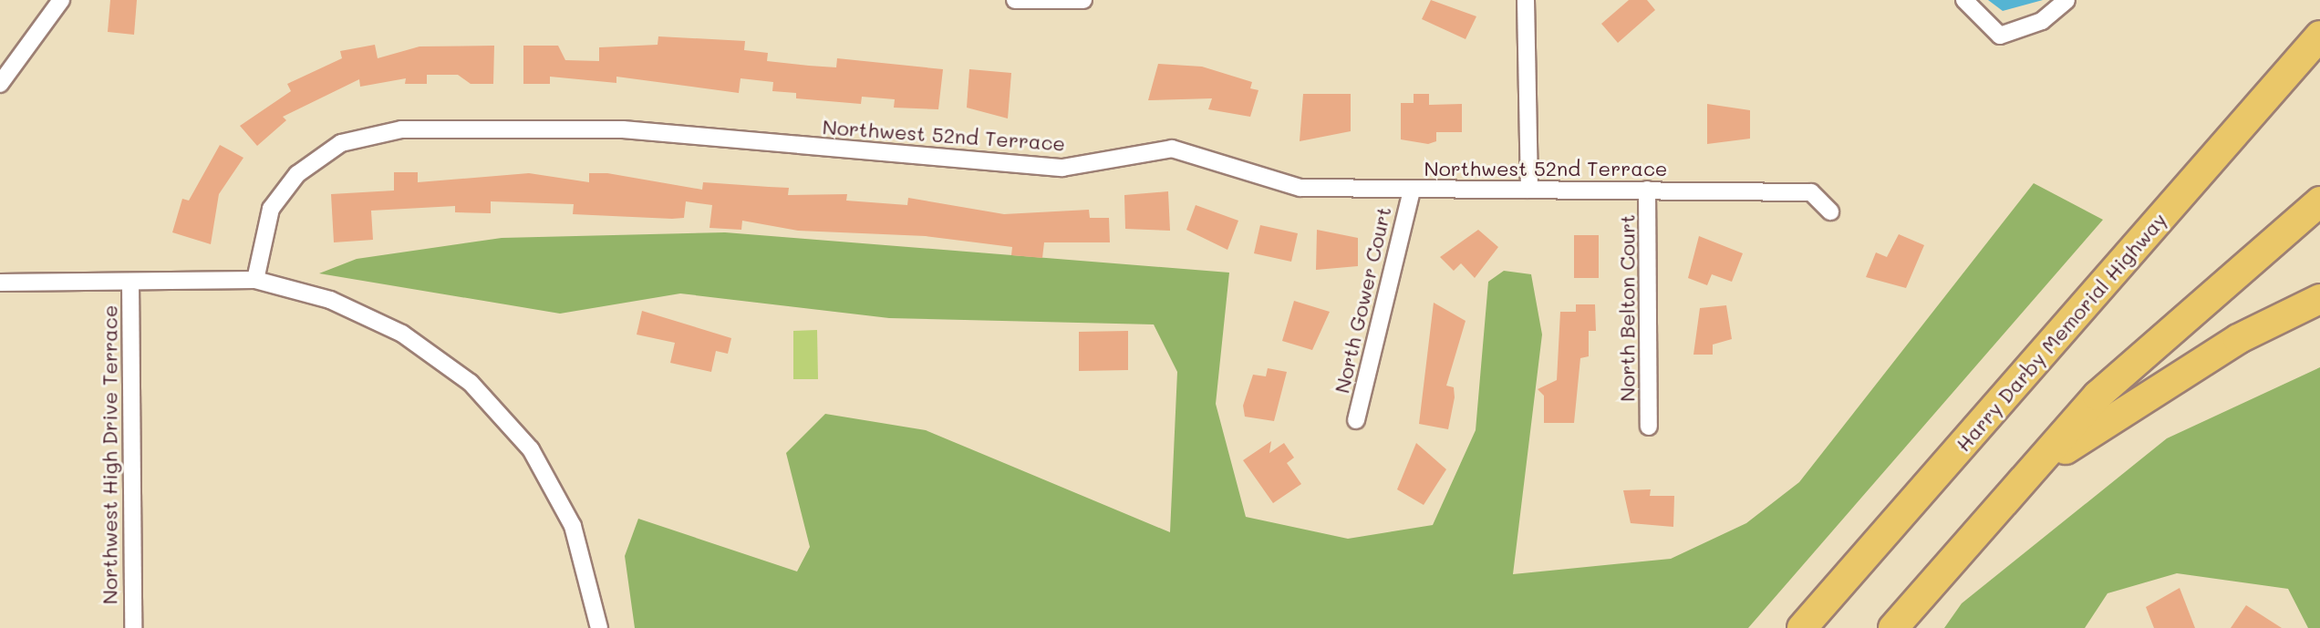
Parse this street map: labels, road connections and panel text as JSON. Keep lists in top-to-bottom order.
{
  "streets": {
    "highway": ["Harry Darby Memorial Highway"],
    "street": [
      "Northwest 52nd Terrace",
      "North Gower Court",
      "North Belton Court",
      "Northwest High Drive Terrace"
    ]
  },
  "crossings": [
    ["Northwest 52nd Terrace", "North Gower Court"],
    ["Northwest 52nd Terrace", "North Belton Court"]
  ]
}
